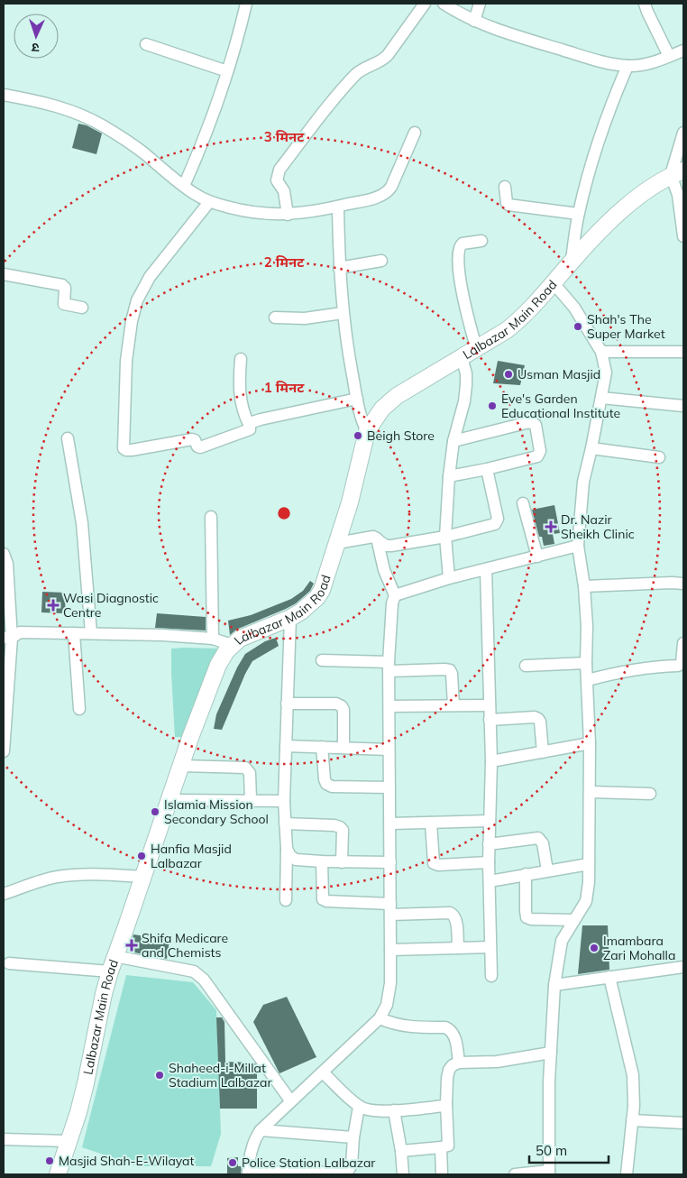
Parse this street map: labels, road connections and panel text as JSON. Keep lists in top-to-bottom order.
{
  "streets": {
    "main road": ["Lalbazar Main Road"]
  },
  "places": {
    "other": [
      "Shah's The Super Market",
      "Usman Masjid",
      "Eve's Garden Educational Institute",
      "Beigh Store",
      "Islamia Mission Secondary School",
      "Hanfia Masjid Lalbazar",
      "Imambara Zari Mohalla",
      "Shaheed-i-Millat Stadium Lalbazar",
      "Masjid Shah-E-Wilayat",
      "Police Station Lalbazar"
    ],
    "health": ["Dr. Nazir Sheikh Clinic", "Wasi Diagnostic Centre", "Shifa Medicare and Chemists"]
  },
  "scale_bar": "50 m",
  "north": "bottom",
  "rings": ["3 मिनट", "2 मिनट", "1 मिनट"]
}
